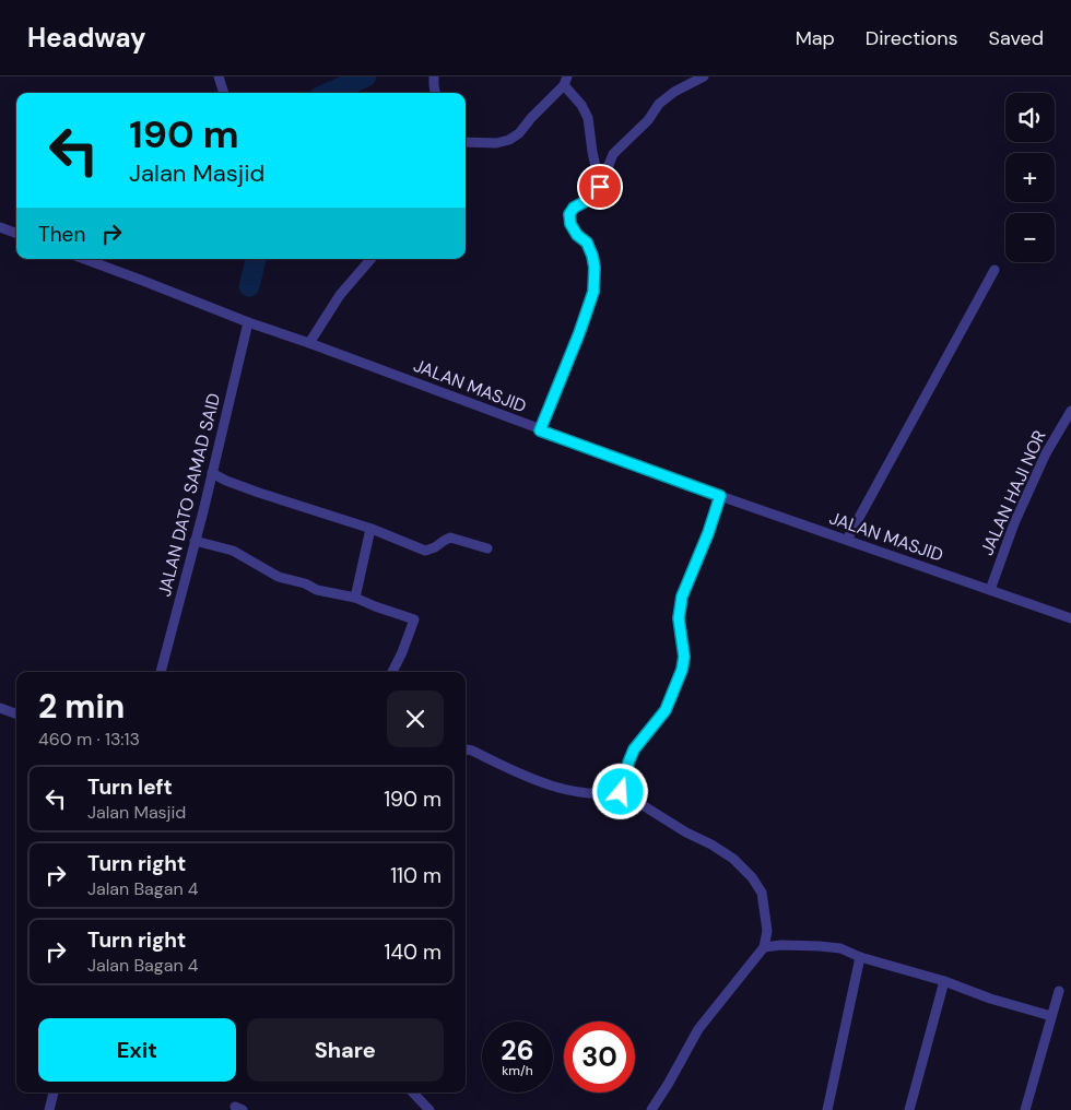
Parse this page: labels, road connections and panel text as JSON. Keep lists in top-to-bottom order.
{
  "streets": {
    "street": ["JALAN MASJID", "JALAN HAJI NOR", "JALAN DATO SAMAD SAID"]
  },
  "crossings": [
    ["JALAN MASJID", "JALAN HAJI NOR"],
    ["JALAN MASJID", "JALAN DATO SAMAD SAID"]
  ],
  "page": {
    "header": "Headway",
    "nav": ["Map", "Directions", "Saved"],
    "map_buttons": ["+", "−"],
    "turn": ["190 m", "Jalan Masjid"],
    "then": "Then",
    "heading": ["2 min", "460 m · 13:13"],
    "list": [
      {
        "name": "Turn left",
        "note": "Jalan Masjid",
        "value": "190 m"
      },
      {
        "name": "Turn right",
        "note": "Jalan Bagan 4",
        "value": "110 m"
      },
      {
        "name": "Turn right",
        "note": "Jalan Bagan 4",
        "value": "140 m"
      }
    ],
    "buttons": ["Exit", "Share"],
    "speed": "26 km/h",
    "limit": "30"
  }
}
